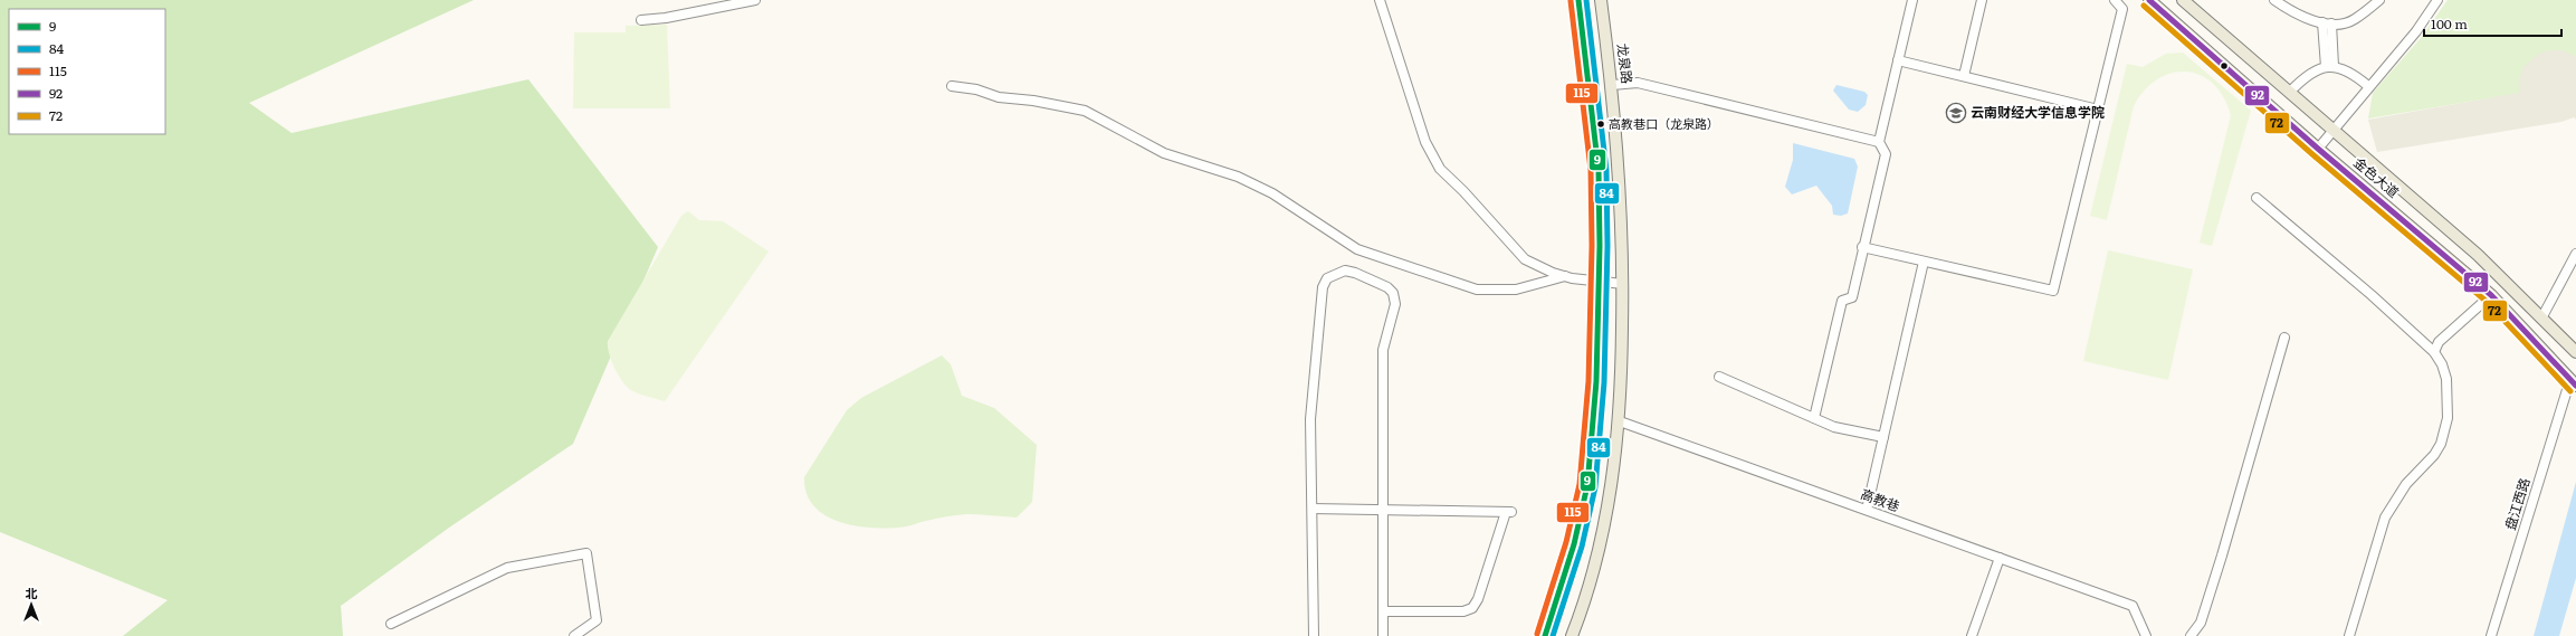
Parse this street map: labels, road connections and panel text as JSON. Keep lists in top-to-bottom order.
{
  "streets": {
    "main road": ["龙泉路", "金色大道"],
    "street": ["高教巷", "盘江西路"]
  },
  "crossings": [
    ["龙泉路", "高教巷"],
    ["金色大道", "盘江西路"]
  ],
  "places": {
    "school or university": ["云南财经大学信息学院"],
    "other": ["高教巷口（龙泉路）"]
  },
  "lines": [
    "transit line 9",
    "transit line 84",
    "transit line 92",
    "transit line 115",
    "transit line 72"
  ],
  "legend": [
    "9",
    "84",
    "115",
    "92",
    "72"
  ],
  "scale_bar": "100 m",
  "north": "top"
}
